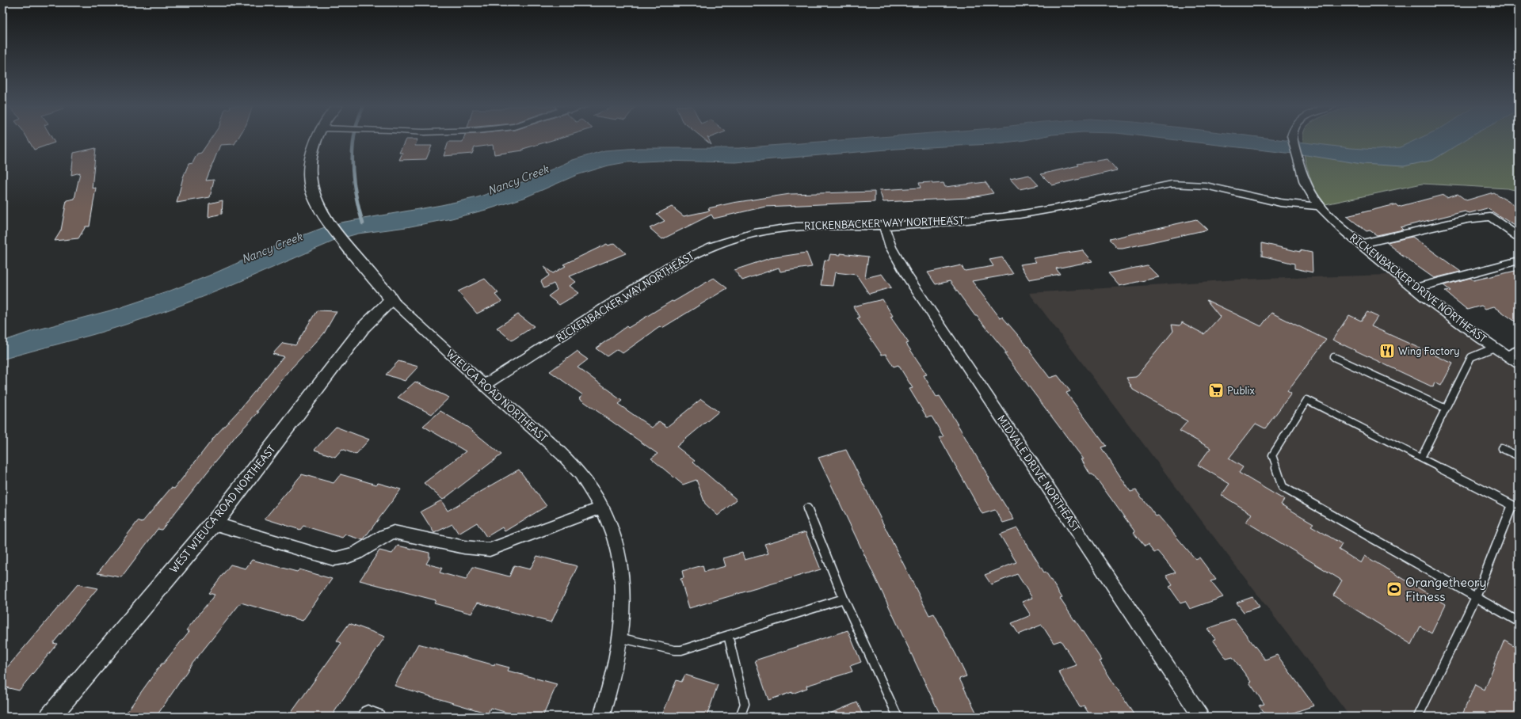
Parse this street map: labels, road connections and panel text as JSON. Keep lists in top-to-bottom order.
{
  "streets": {
    "street": [
      "RICKENBACKER WAY NORTHEAST",
      "RICKENBACKER DRIVE NORTHEAST",
      "WIEUCA ROAD NORTHEAST",
      "MIDVALE DRIVE NORTHEAST",
      "WEST WIEUCA ROAD NORTHEAST"
    ]
  },
  "crossings": [
    ["RICKENBACKER WAY NORTHEAST", "RICKENBACKER DRIVE NORTHEAST"],
    ["RICKENBACKER WAY NORTHEAST", "WIEUCA ROAD NORTHEAST"],
    ["RICKENBACKER WAY NORTHEAST", "MIDVALE DRIVE NORTHEAST"],
    ["WIEUCA ROAD NORTHEAST", "WEST WIEUCA ROAD NORTHEAST"]
  ],
  "water": ["Nancy Creek"],
  "places": {
    "restaurant": ["Wing Factory"],
    "supermarket": ["Publix"],
    "sports": ["Orangetheory Fitness"]
  }
}
